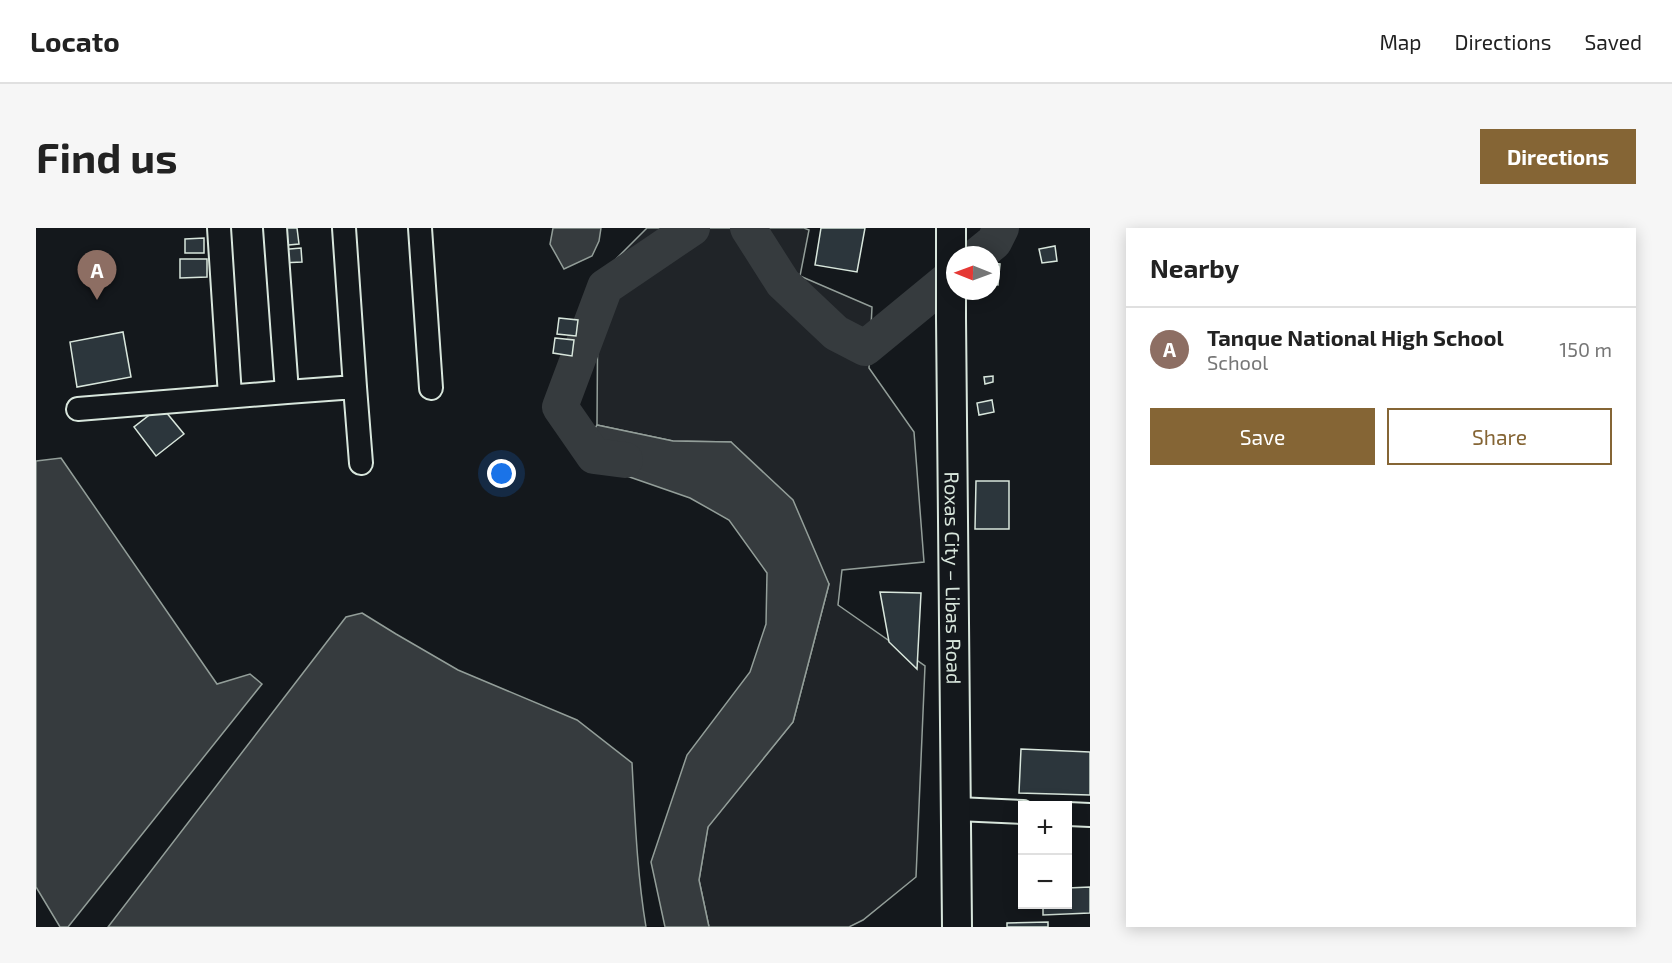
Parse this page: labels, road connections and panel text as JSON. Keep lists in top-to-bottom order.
{
  "streets": {
    "main road": ["Roxas City – Libas Road"]
  },
  "north": "left",
  "page": {
    "header": "Locato",
    "nav": ["Map", "Directions", "Saved"],
    "buttons": [
      "Directions",
      ["Save", "Share"]
    ],
    "title": "Find us",
    "heading": "Nearby",
    "pins": "A",
    "list": [
      {
        "mark": "A",
        "name": "Tanque National High School",
        "note": "School",
        "value": "150 m"
      }
    ],
    "map_buttons": ["+", "−"]
  }
}
